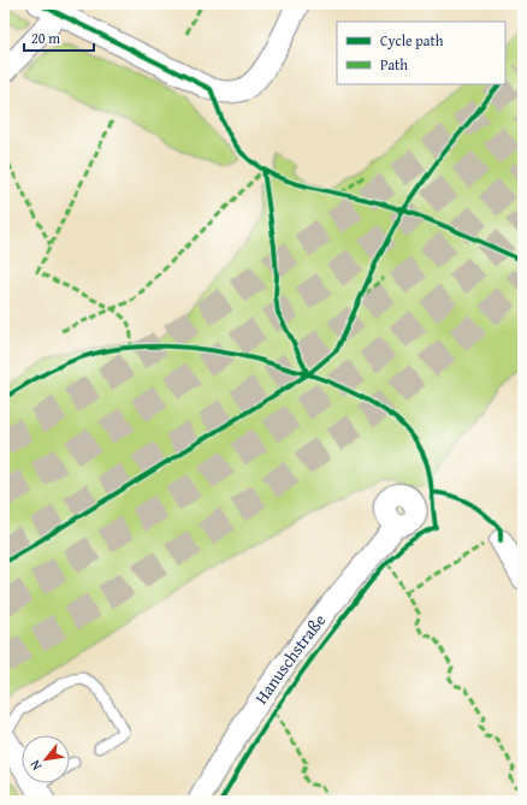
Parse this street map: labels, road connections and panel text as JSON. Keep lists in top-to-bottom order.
{
  "streets": {
    "street": ["Hanuschstraße"]
  },
  "legend": ["Cycle path", "Path"],
  "scale_bar": "20 m",
  "north": "bottom left"
}
